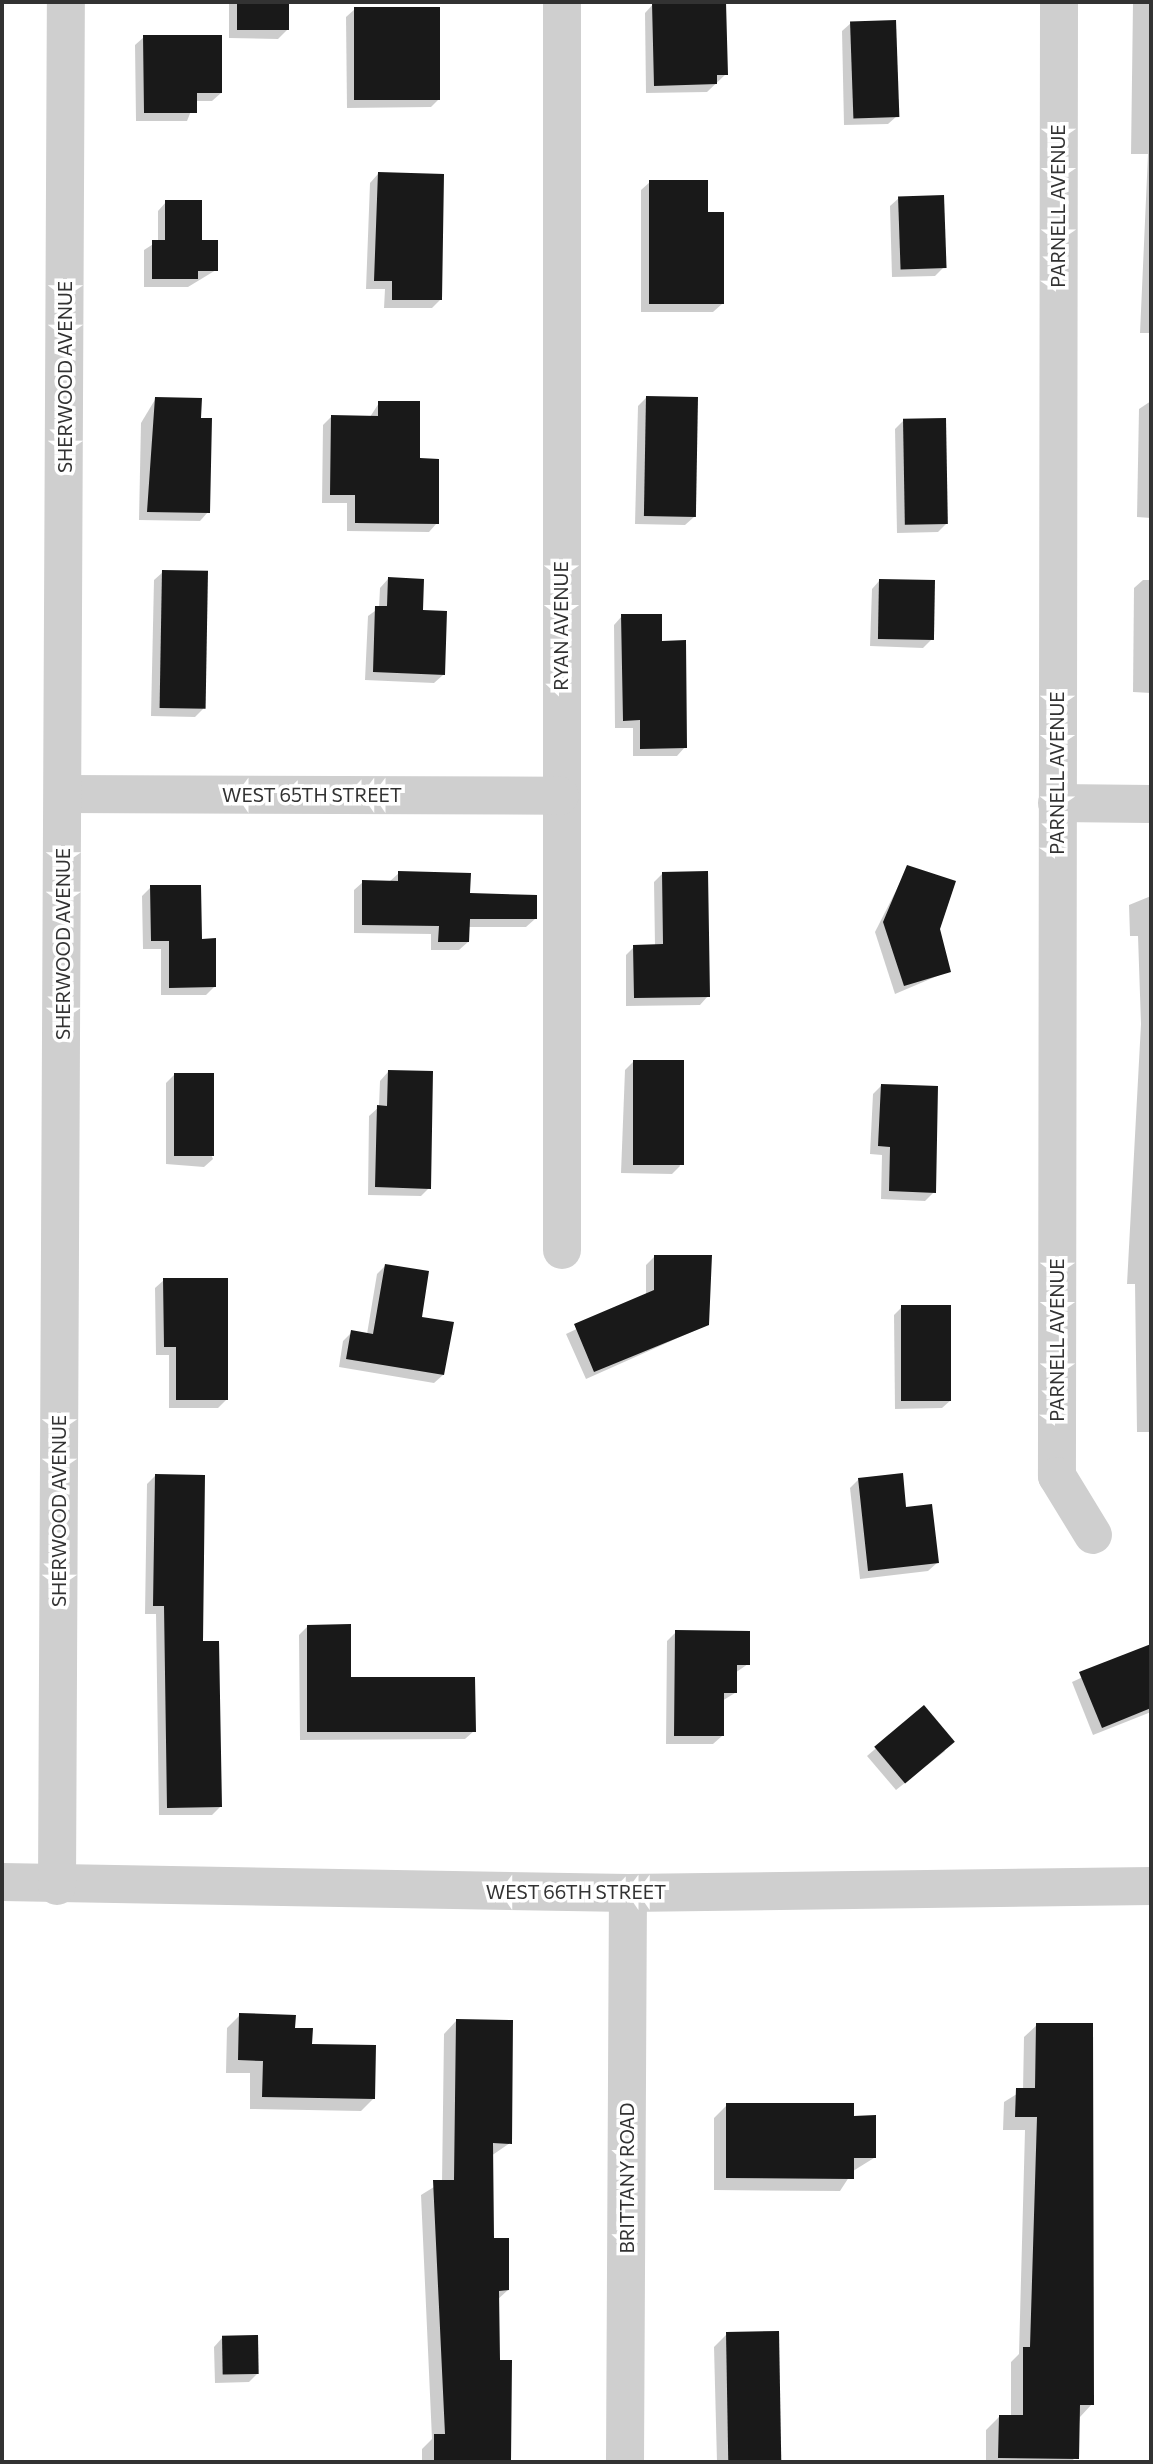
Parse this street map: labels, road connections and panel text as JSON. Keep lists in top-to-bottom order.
{
  "streets": {
    "street": [
      "PARNELL AVENUE",
      "SHERWOOD AVENUE",
      "RYAN AVENUE",
      "WEST 65TH STREET",
      "WEST 66TH STREET",
      "BRITTANY ROAD"
    ]
  },
  "crossings": [
    ["SHERWOOD AVENUE", "WEST 65TH STREET"],
    ["SHERWOOD AVENUE", "WEST 66TH STREET"],
    ["RYAN AVENUE", "WEST 65TH STREET"],
    ["WEST 66TH STREET", "BRITTANY ROAD"]
  ]
}
